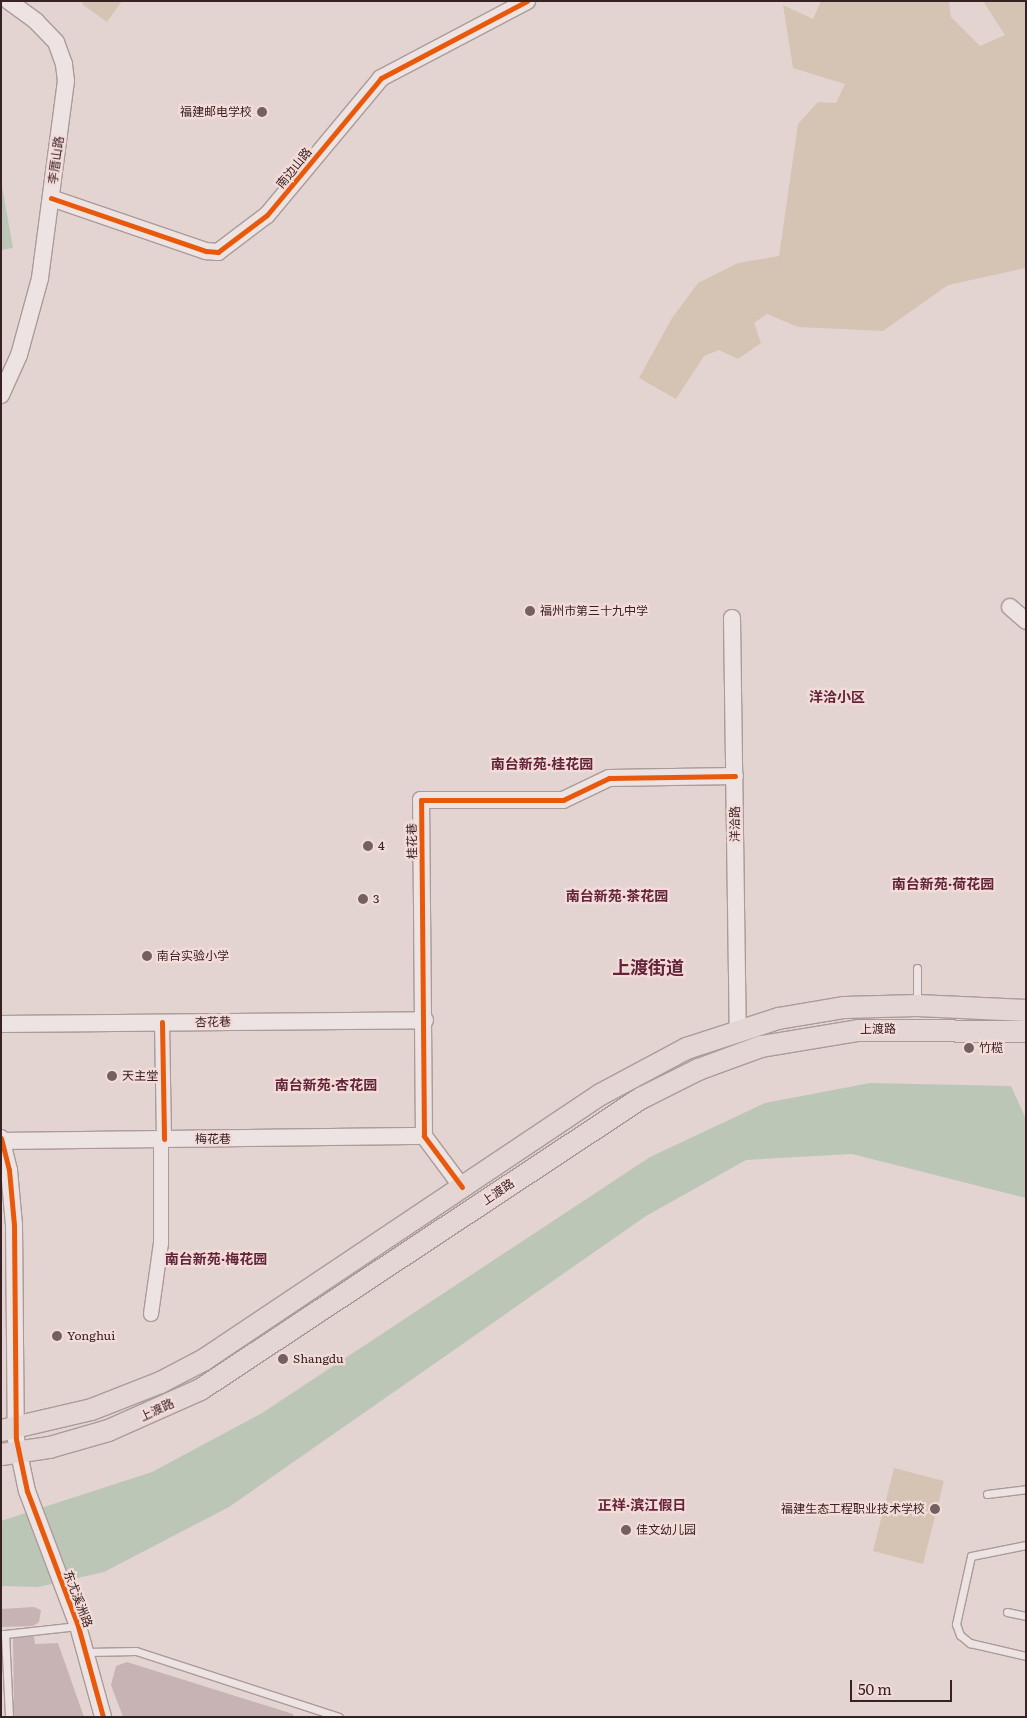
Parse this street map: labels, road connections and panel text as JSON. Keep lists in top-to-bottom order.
{
  "streets": {
    "main road": ["上渡路"],
    "street": [
      "李厝山路",
      "南边山路",
      "洋洽路",
      "桂花巷",
      "杏花巷",
      "梅花巷",
      "东尤溪洲路"
    ]
  },
  "crossings": [
    ["李厝山路", "南边山路"],
    ["洋洽路", "桂花巷"],
    ["洋洽路", "上渡路"],
    ["桂花巷", "杏花巷"],
    ["桂花巷", "梅花巷"],
    ["上渡路", "东尤溪洲路"]
  ],
  "districts": [
    "洋洽小区",
    "南台新苑·桂花园",
    "南台新苑·荷花园",
    "南台新苑·茶花园",
    "上渡街道",
    "南台新苑·杏花园",
    "南台新苑·梅花园",
    "正祥·滨江假日"
  ],
  "places": [
    "福建邮电学校",
    "福州市第三十九中学",
    "4",
    "3",
    "南台实验小学",
    "竹榄",
    "天主堂",
    "Yonghui",
    "Shangdu",
    "福建生态工程职业技术学校",
    "佳文幼儿园"
  ],
  "scale_bar": "50 m"
}
